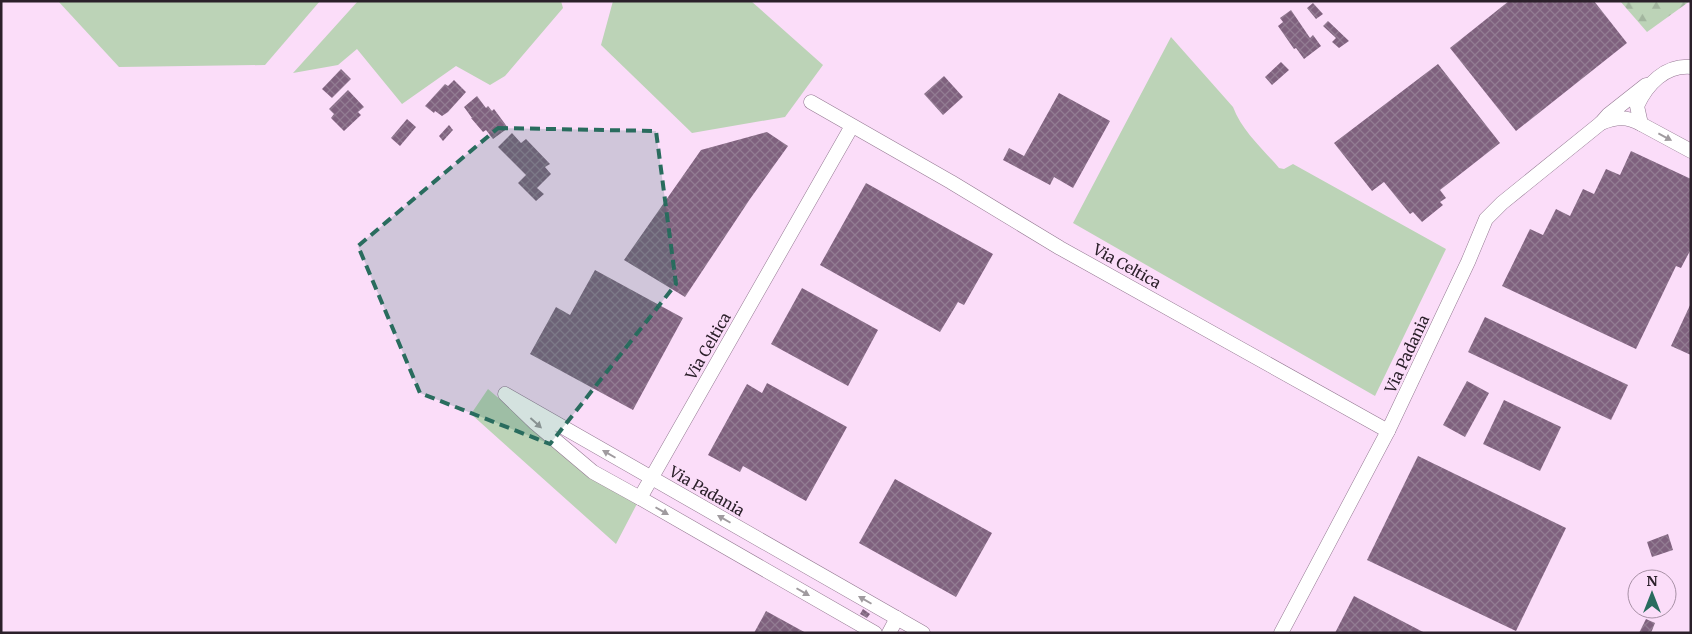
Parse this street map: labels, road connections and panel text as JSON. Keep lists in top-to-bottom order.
{
  "streets": {
    "street": ["Via Celtica", "Via Padania"]
  },
  "crossings": [
    ["Via Celtica", "Via Padania"]
  ],
  "north": "top"
}
